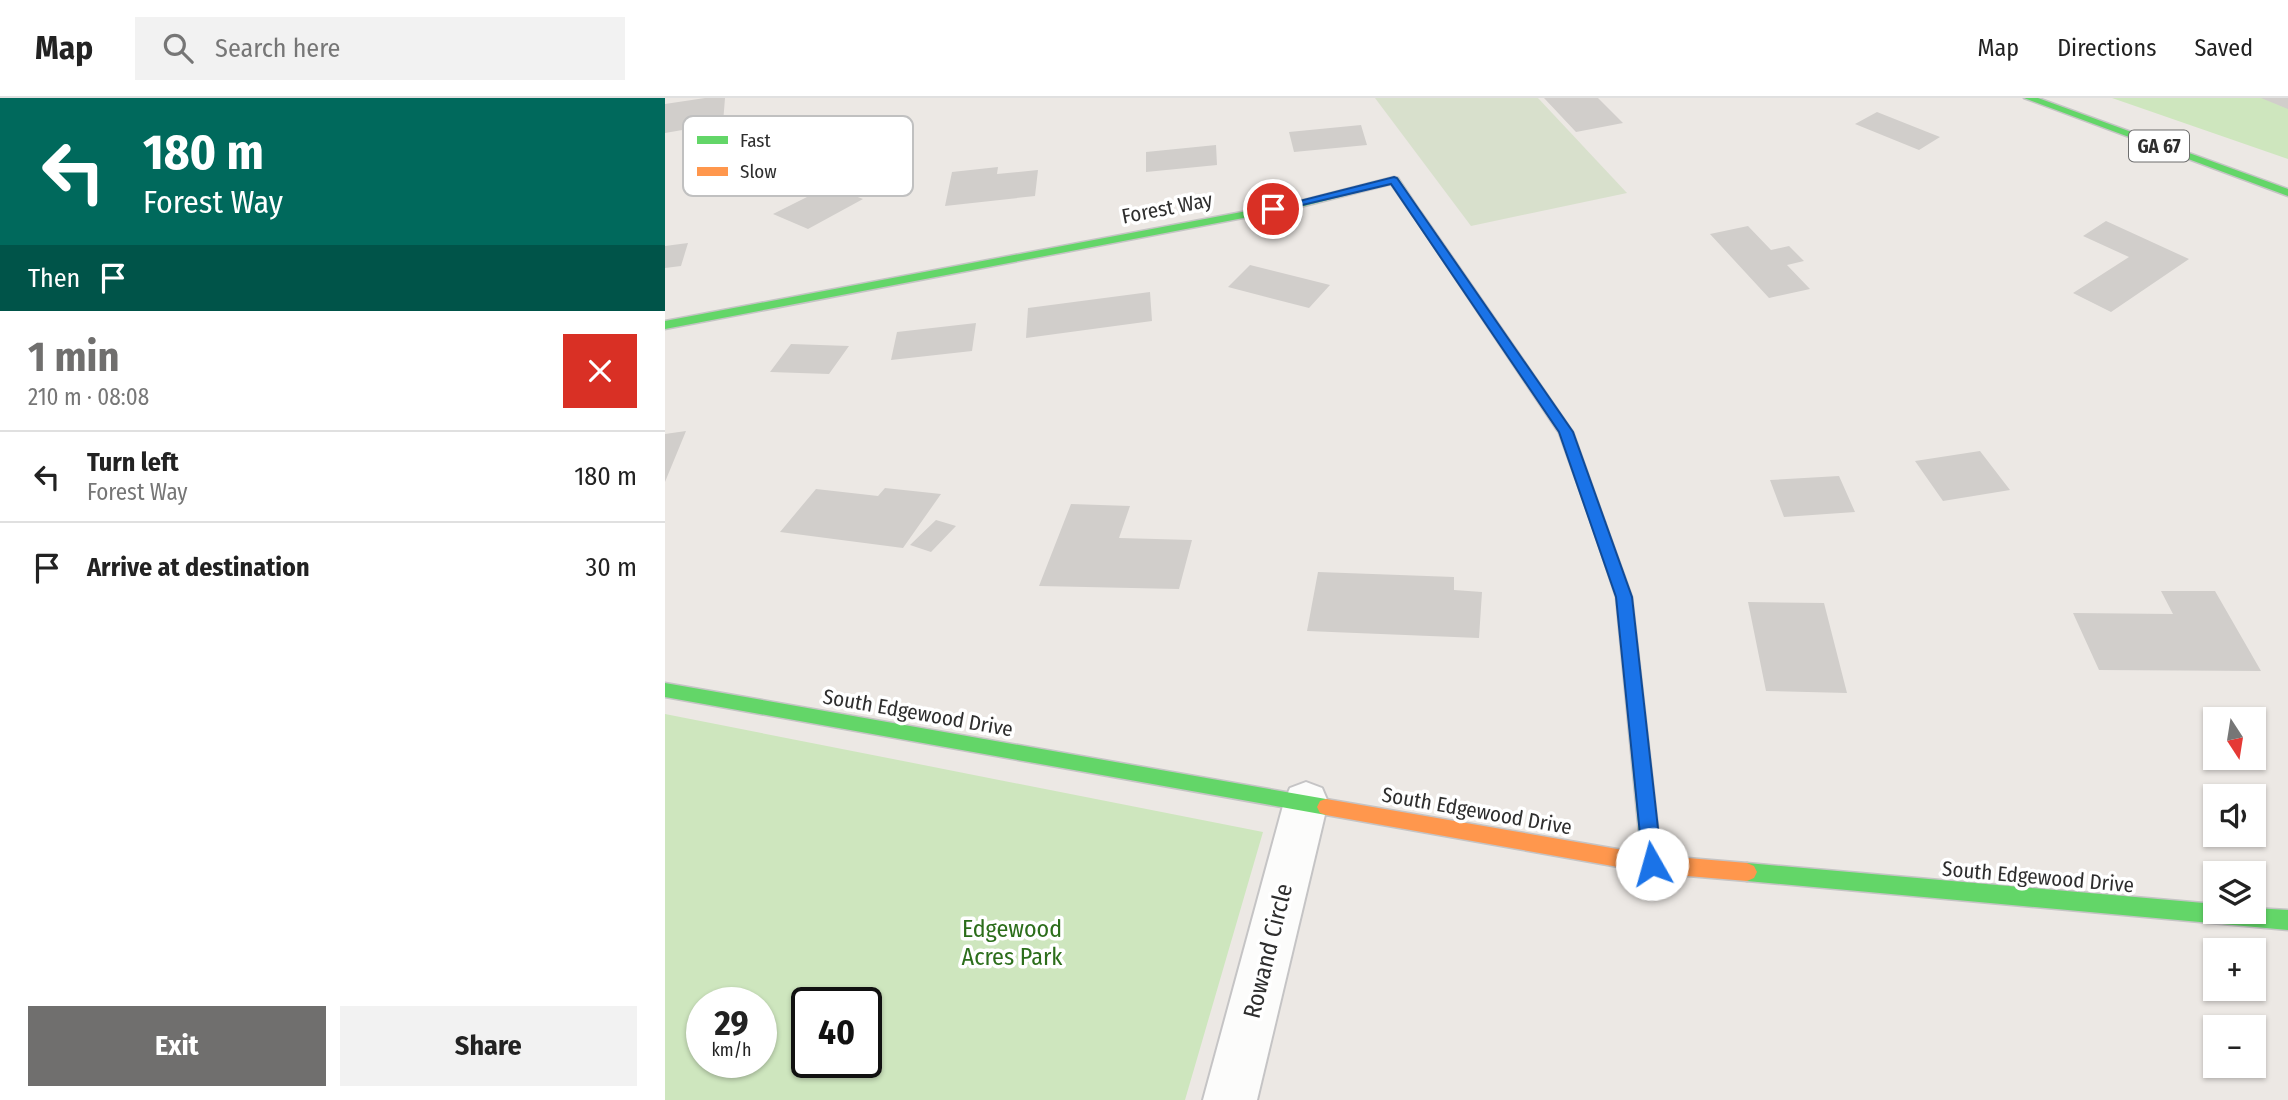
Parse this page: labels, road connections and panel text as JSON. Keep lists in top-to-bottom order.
{
  "streets": {
    "street": [
      "GA 67",
      "Forest Way",
      "South Edgewood Drive",
      "Rowand Circle"
    ]
  },
  "crossings": [
    ["Forest Way", "South Edgewood Drive"],
    ["South Edgewood Drive", "Rowand Circle"]
  ],
  "parks": ["Edgewood Acres Park"],
  "legend": ["Fast", "Slow"],
  "north": "bottom",
  "page": {
    "header": "Map",
    "search": "Search here",
    "nav": ["Map", "Directions", "Saved"],
    "turn": ["180 m", "Forest Way"],
    "then": "Then",
    "heading": ["1 min", "210 m · 08:08"],
    "list": [
      {
        "name": "Turn left",
        "note": "Forest Way",
        "value": "180 m"
      },
      {
        "name": "Arrive at destination",
        "value": "30 m"
      }
    ],
    "map_buttons": ["+", "−"],
    "speed": "29 km/h",
    "limit": "40",
    "buttons": ["Exit", "Share"]
  }
}
